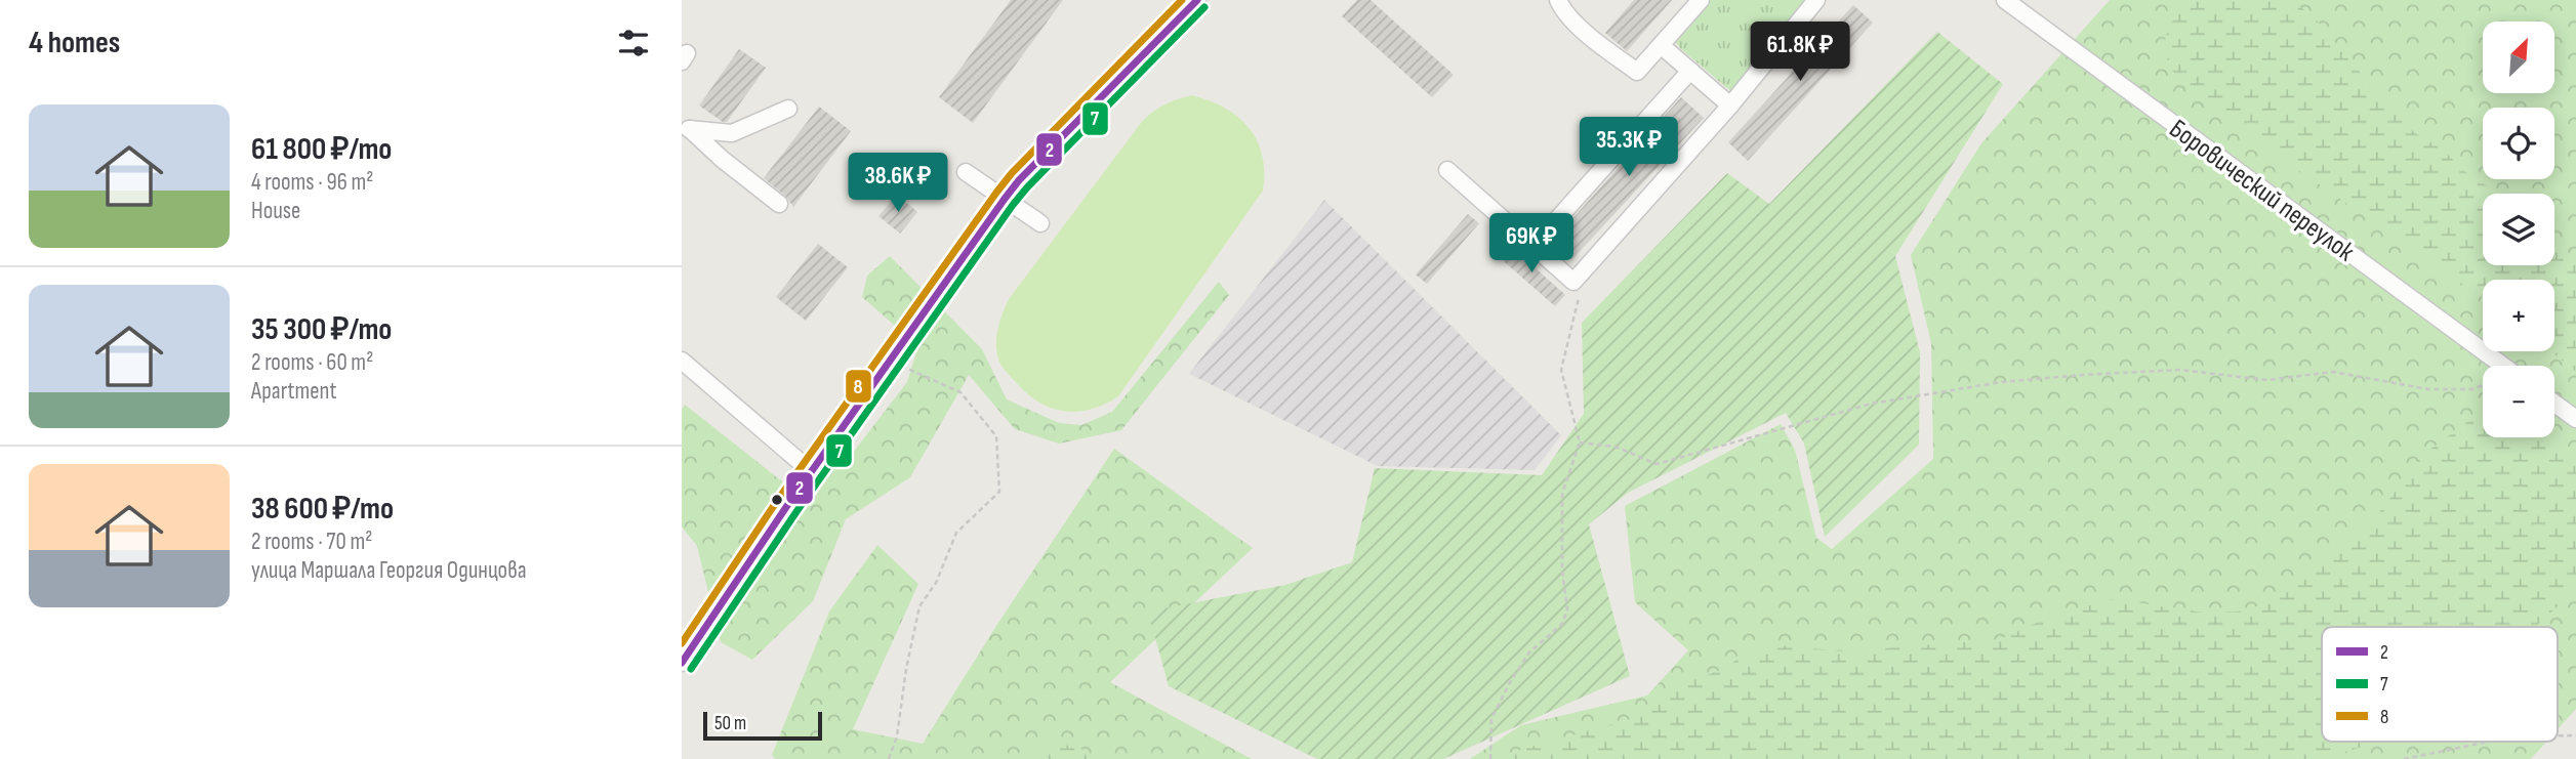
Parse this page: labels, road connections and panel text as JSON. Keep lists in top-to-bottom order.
{
  "streets": {
    "street": ["Боровический переулок"]
  },
  "lines": ["transit line 2", "transit line 8", "transit line 7"],
  "legend": ["2", "7", "8"],
  "scale_bar": "50 m",
  "north": "top right",
  "page": {
    "heading": "4 homes",
    "map_buttons": ["+", "−"],
    "price": [
      "61.8K ₽",
      "35.3K ₽",
      "38.6K ₽",
      "69K ₽"
    ],
    "list": [
      {
        "name": "61 800 ₽/mo",
        "note": "4 rooms · 96 m² · House"
      },
      {
        "name": "35 300 ₽/mo",
        "note": "2 rooms · 60 m² · Apartment"
      },
      {
        "name": "38 600 ₽/mo",
        "note": "2 rooms · 70 m² · улица Маршала Георгия Одинцова"
      }
    ],
    "scale": "50 m"
  }
}
